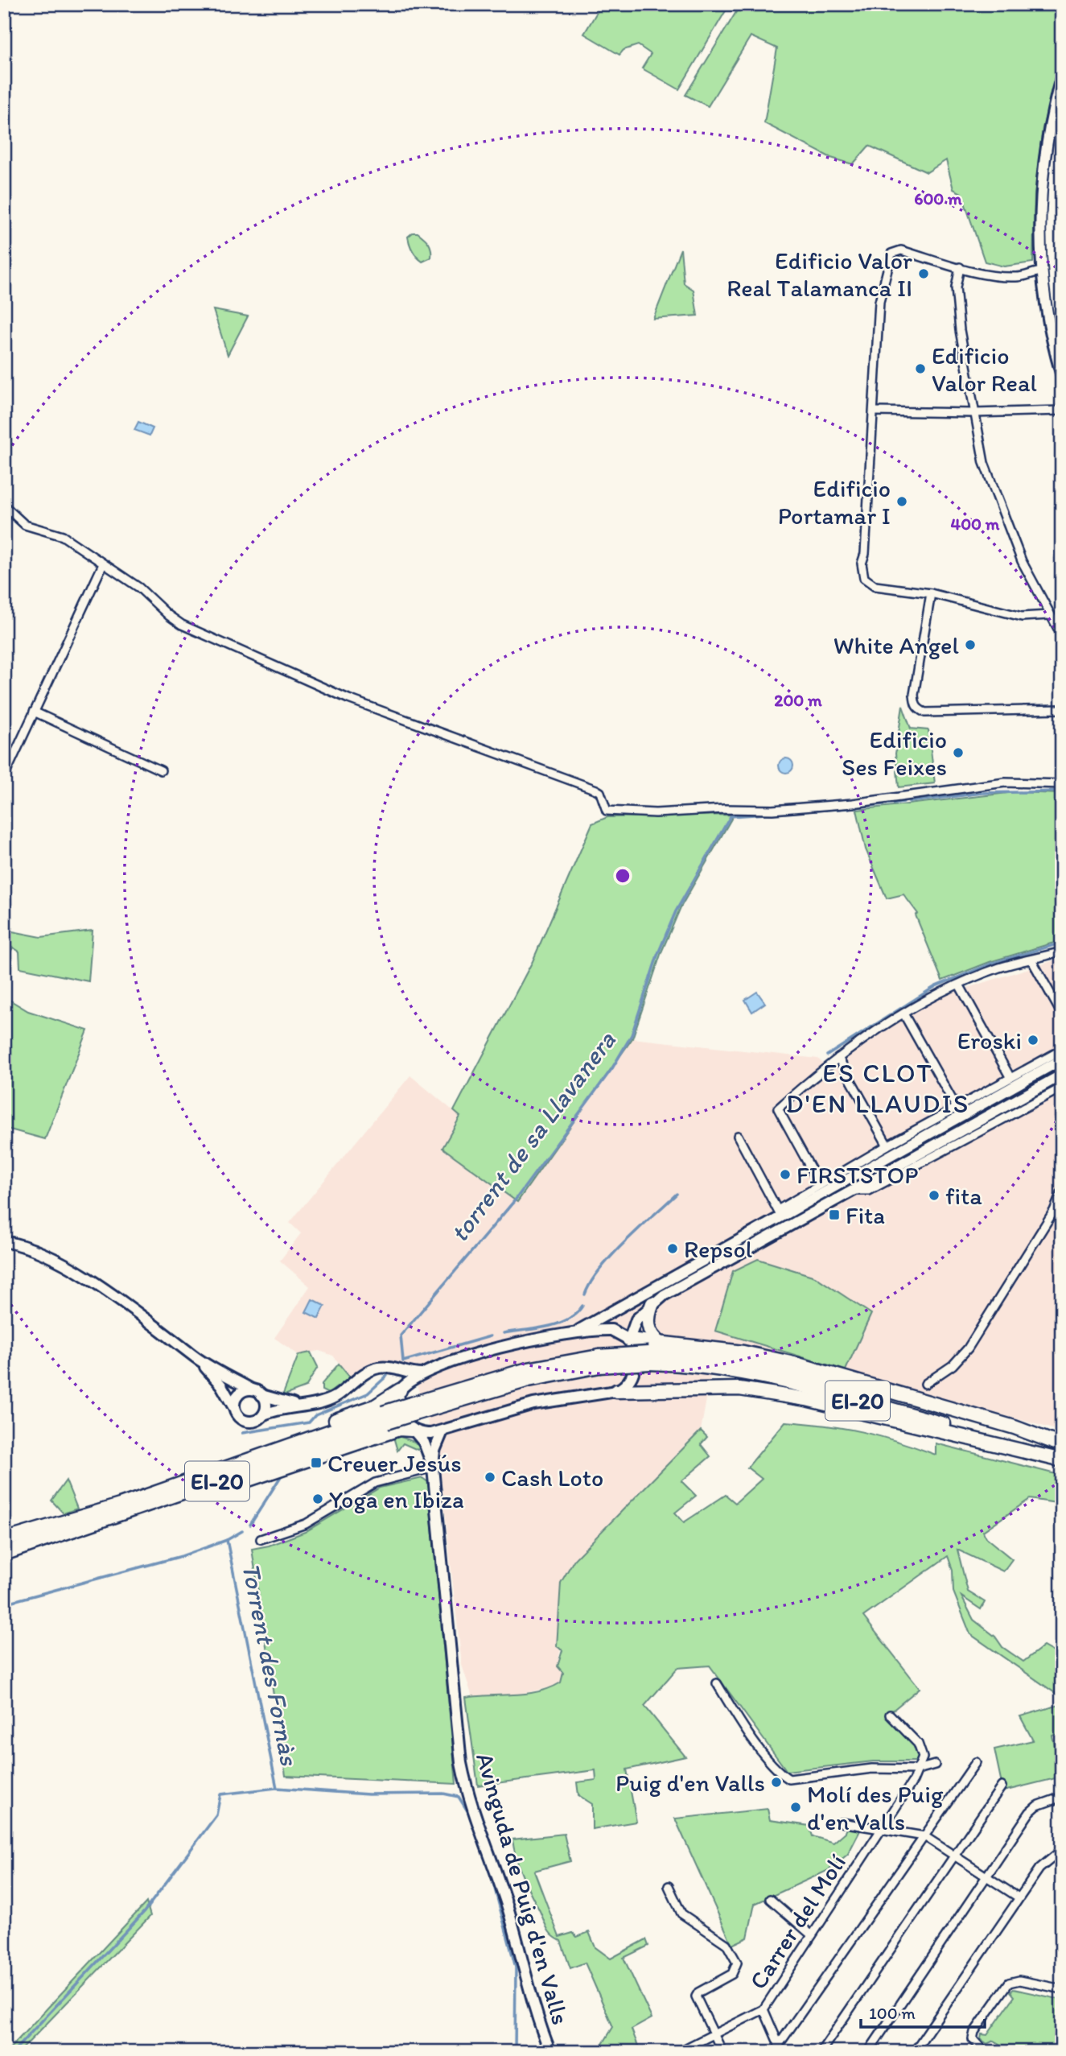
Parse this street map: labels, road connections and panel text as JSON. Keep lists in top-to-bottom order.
{
  "streets": {
    "highway": ["EI-20"],
    "street": ["Avinguda de Puig d'en Valls", "Carrer del Molí"]
  },
  "districts": ["ES CLOT D'EN LLAUDIS"],
  "water": ["torrent de sa Llavanera", "Torrent des Fornàs"],
  "places": {
    "other": [
      "Edificio Valor Real Talamanca II",
      "Edificio Valor Real",
      "Edificio Portamar I",
      "White Angel",
      "Edificio Ses Feixes",
      "Eroski",
      "FIRSTSTOP",
      "fita",
      "Repsol",
      "Cash Loto",
      "Yoga en Ibiza",
      "Puig d'en Valls",
      "Molí des Puig d'en Valls"
    ],
    "transit": ["Fita", "Creuer Jesús"]
  },
  "scale_bar": "100 m",
  "rings": ["600 m", "400 m", "200 m"]
}
